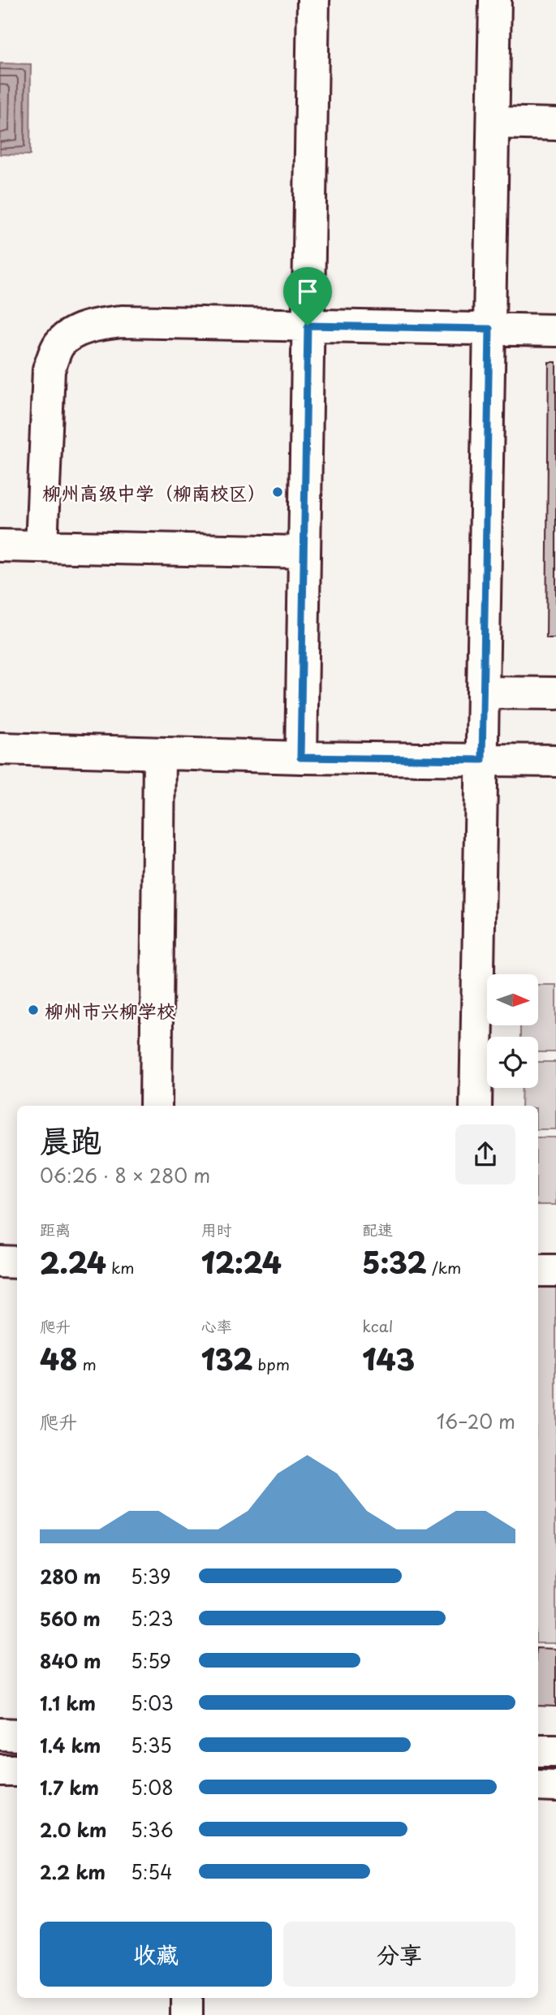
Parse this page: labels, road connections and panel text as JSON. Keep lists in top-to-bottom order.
{
  "places": ["柳州高级中学（柳南校区）", "柳州市兴柳学校"],
  "north": "right",
  "page": {
    "heading": ["晨跑", "06:26 · 8 × 280 m"],
    "stats": [
      ["距离", "2.24 km"],
      ["用时", "12:24"],
      ["配速", "5:32 /km"],
      ["爬升", "48 m"],
      ["心率", "132 bpm"],
      ["kcal", "143"]
    ],
    "chart": ["爬升", "16–20 m"],
    "list": [
      {
        "name": "280 m",
        "note": "5:39"
      },
      {
        "name": "560 m",
        "note": "5:23"
      },
      {
        "name": "840 m",
        "note": "5:59"
      },
      {
        "name": "1.1 km",
        "note": "5:03"
      },
      {
        "name": "1.4 km",
        "note": "5:35"
      },
      {
        "name": "1.7 km",
        "note": "5:08"
      },
      {
        "name": "2.0 km",
        "note": "5:36"
      },
      {
        "name": "2.2 km",
        "note": "5:54"
      }
    ],
    "buttons": ["收藏", "分享"]
  }
}
